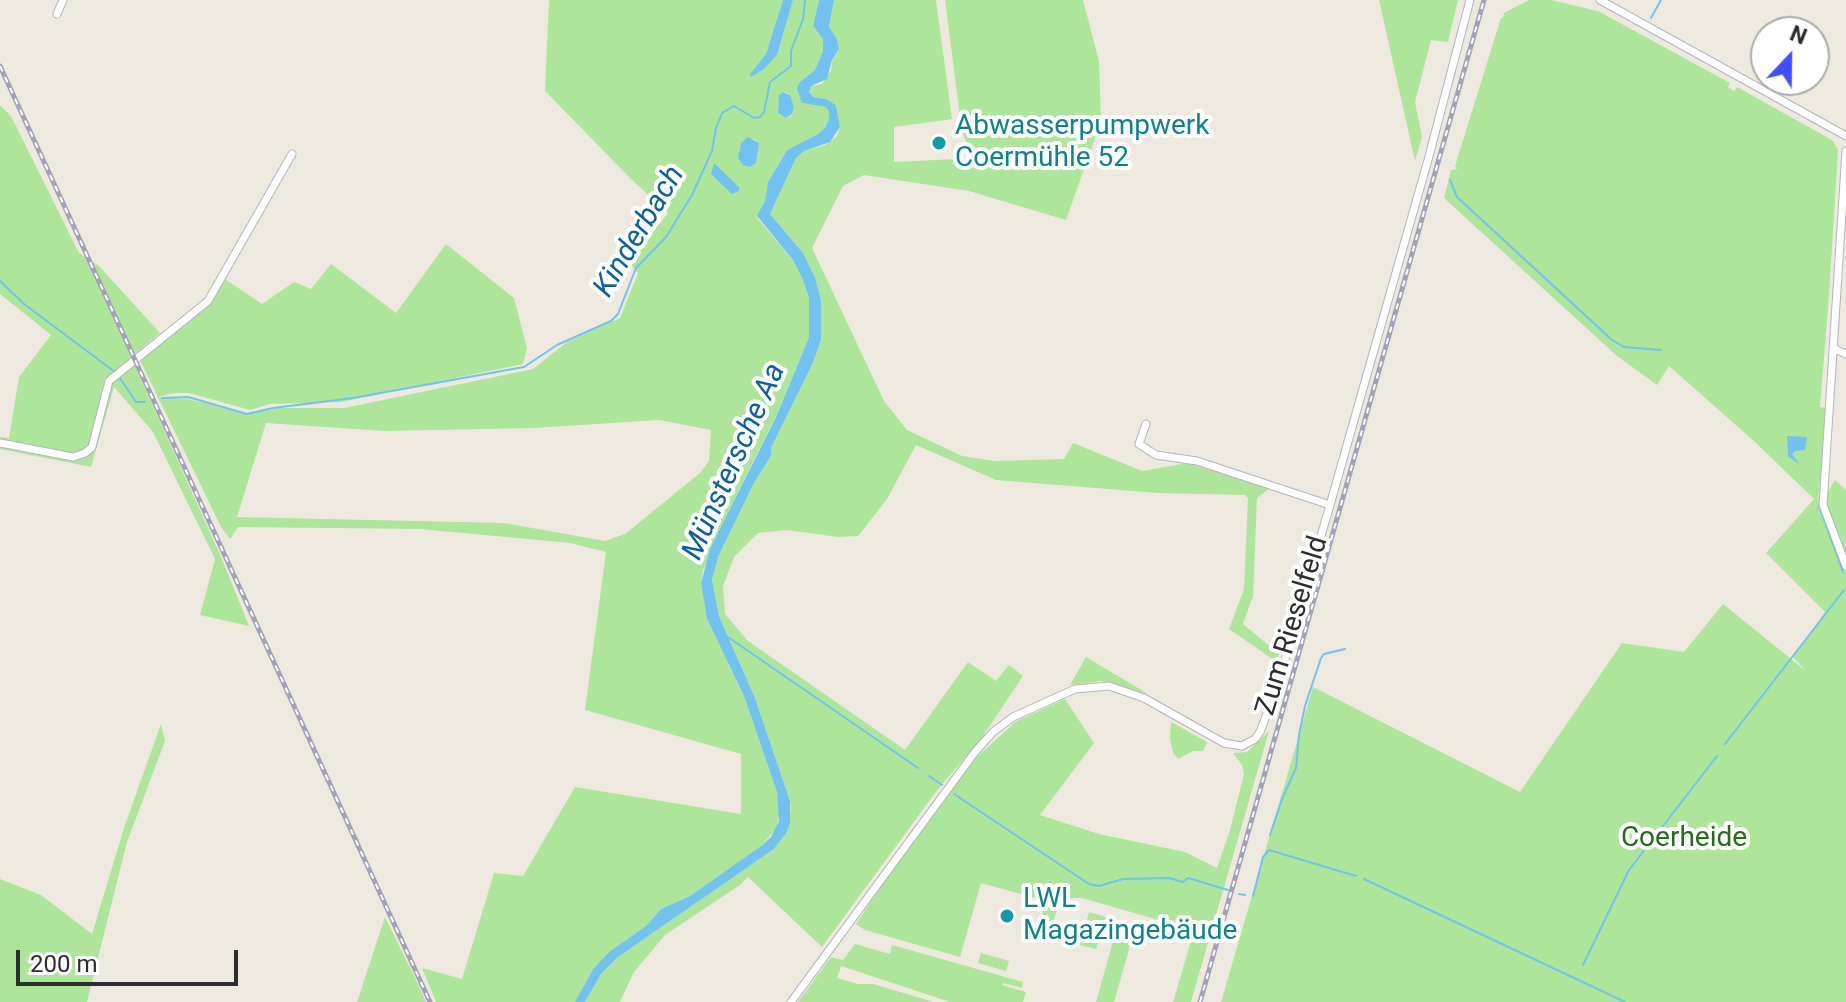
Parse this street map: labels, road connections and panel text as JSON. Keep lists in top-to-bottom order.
{
  "streets": {
    "street": ["Zum Rieselfeld"]
  },
  "water": ["Kinderbach", "Münstersche Aa"],
  "parks": ["Coerheide"],
  "places": ["Abwasserpumpwerk Coermühle 52", "LWL Magazingebäude"],
  "scale_bar": "200 m",
  "north": "top"
}
